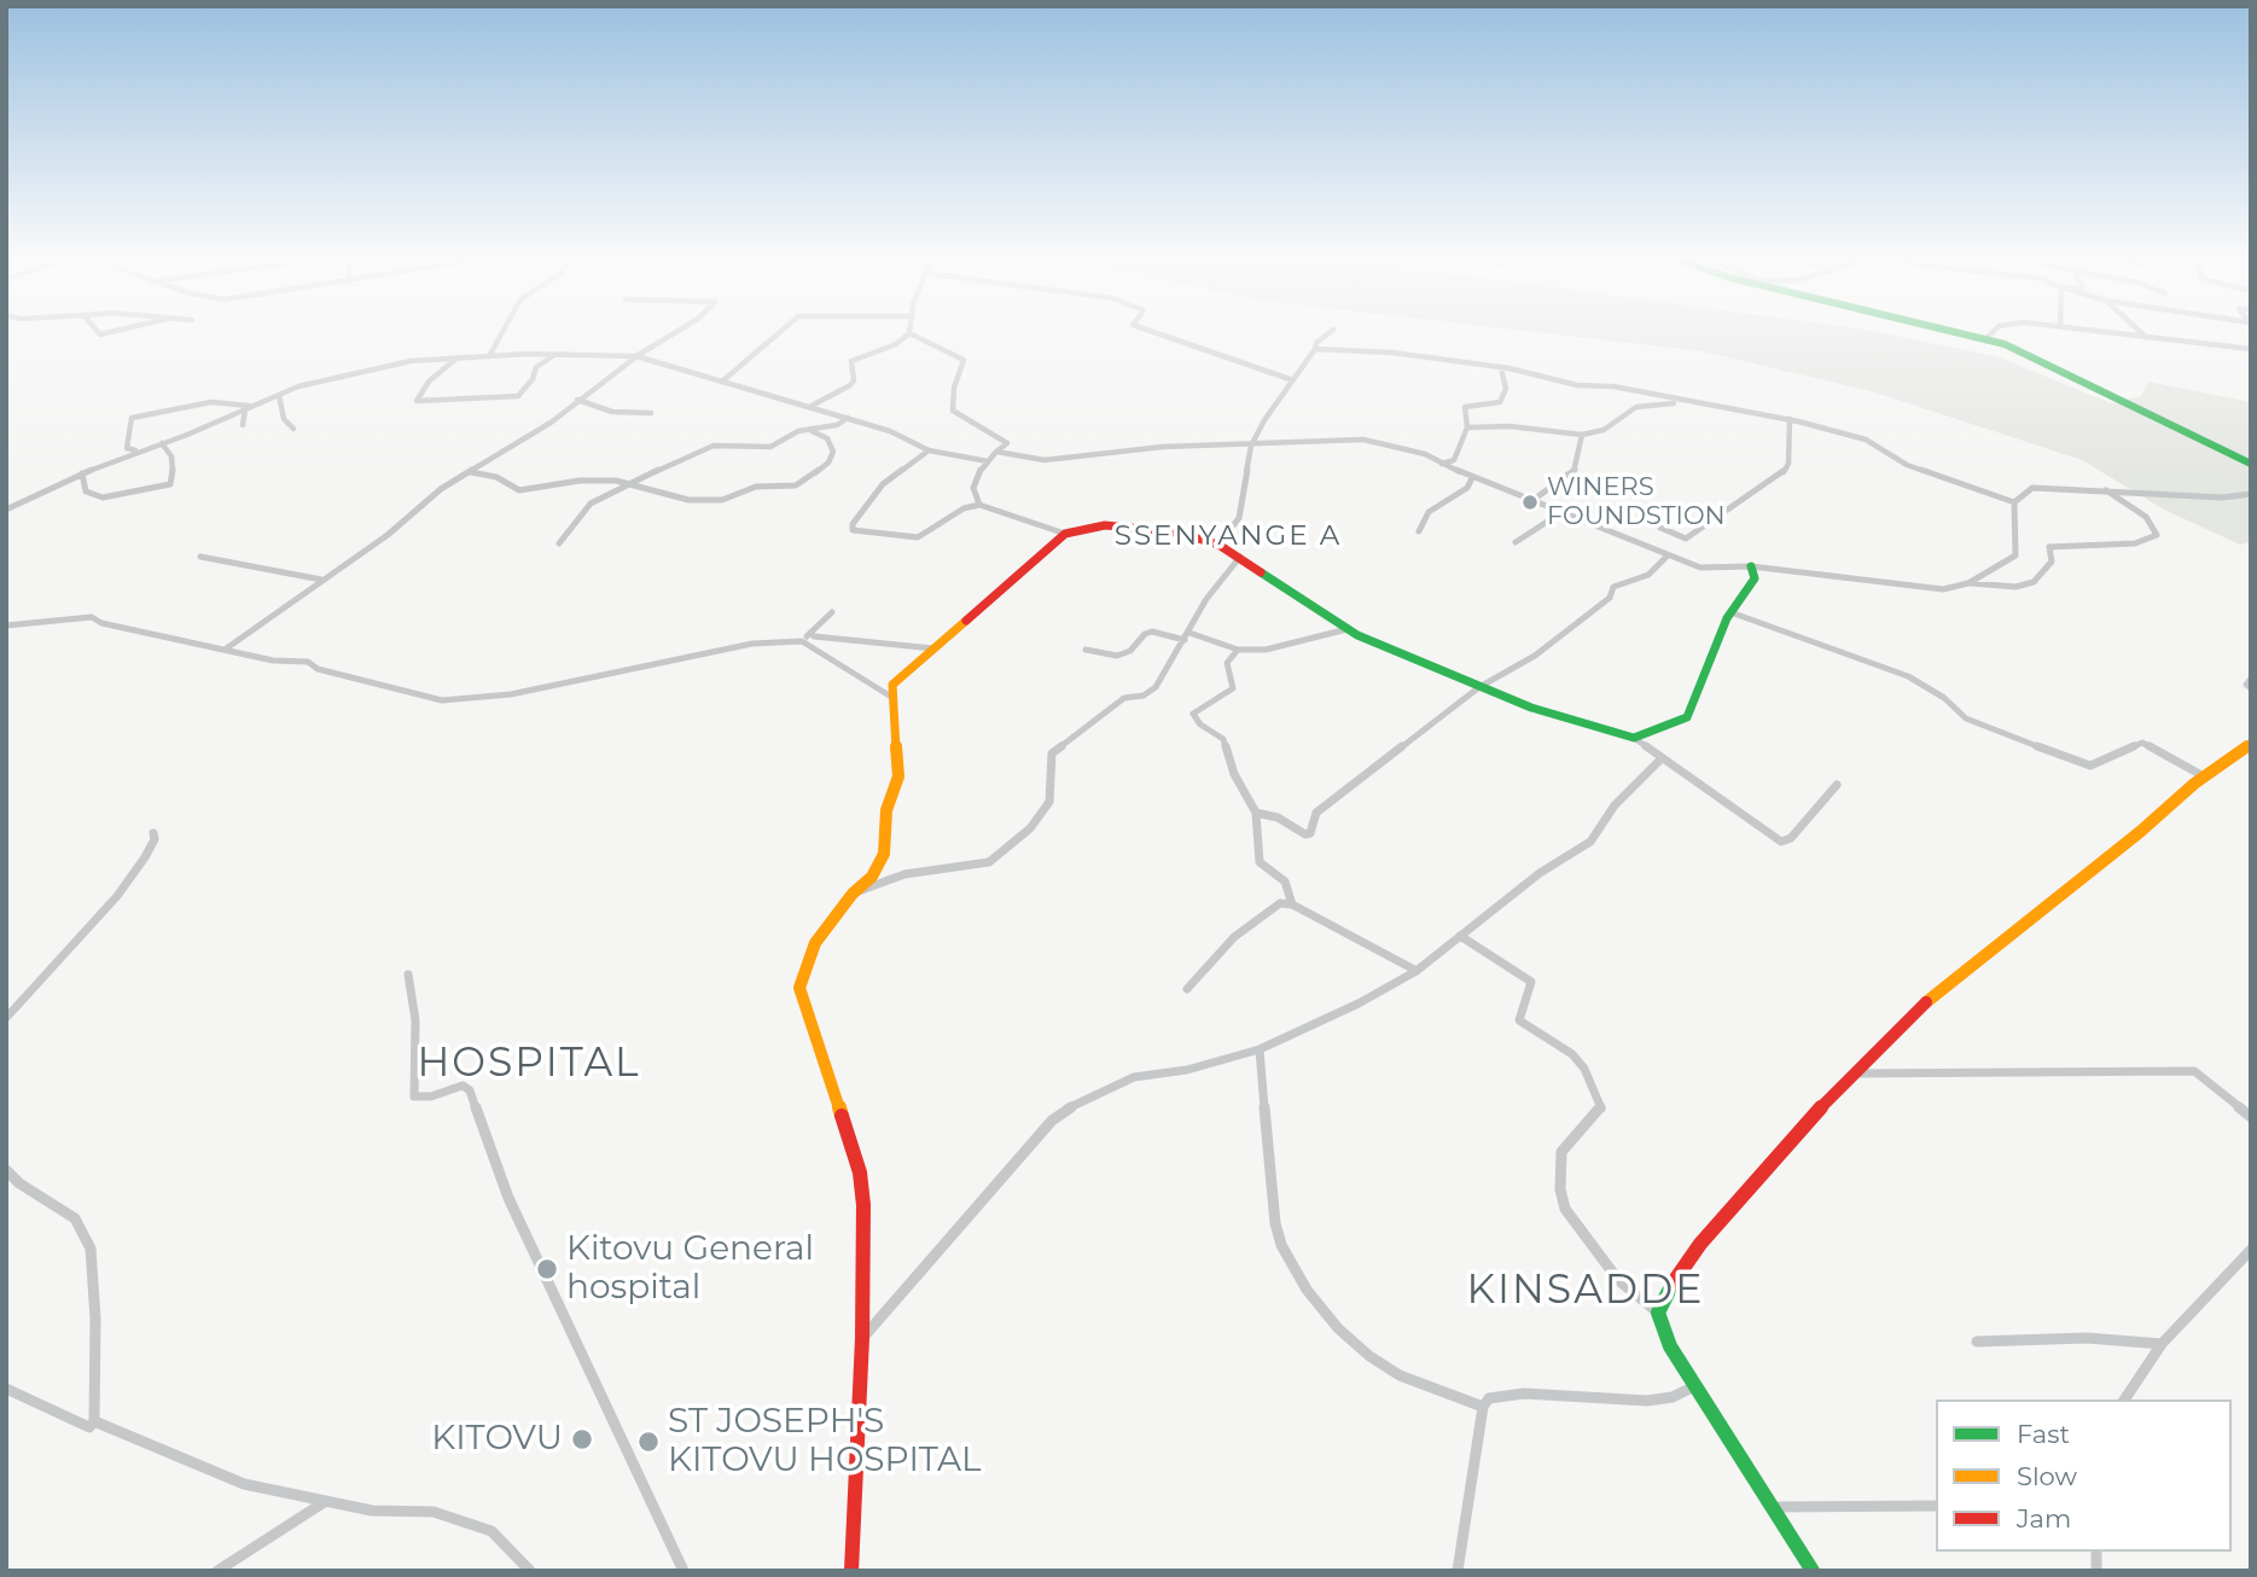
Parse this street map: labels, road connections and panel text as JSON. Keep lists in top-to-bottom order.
{
  "districts": ["SSENYANGE A", "HOSPITAL", "KINSADDE"],
  "places": [
    "WINERS FOUNDSTION",
    "Kitovu General hospital",
    "KITOVU",
    "ST JOSEPH'S KITOVU HOSPITAL"
  ],
  "legend": ["Fast", "Slow", "Jam"]
}
